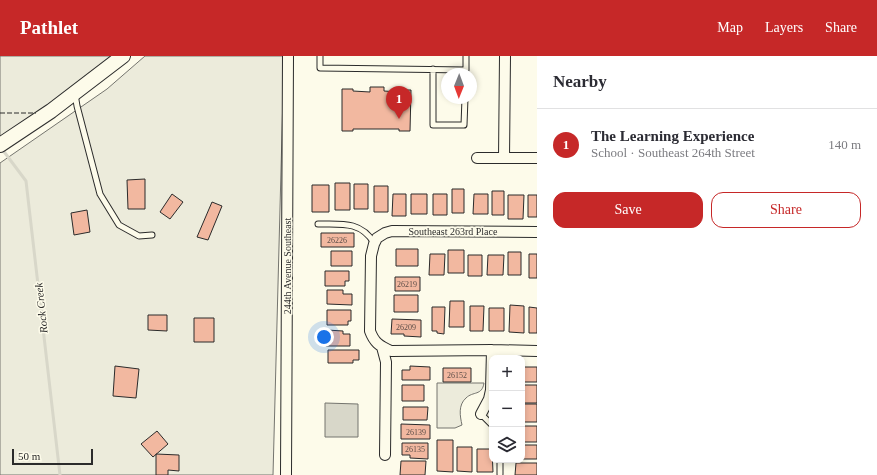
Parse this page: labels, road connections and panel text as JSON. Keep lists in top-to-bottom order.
{
  "streets": {
    "street": ["Southeast 263rd Place", "244th Avenue Southeast"]
  },
  "water": ["Rock Creek"],
  "house_numbers": [
    "26226",
    "26219",
    "26209",
    "26152",
    "26139",
    "26135"
  ],
  "scale_bar": "50 m",
  "north": "bottom",
  "page": {
    "header": "Pathlet",
    "nav": ["Map", "Layers", "Share"],
    "heading": "Nearby",
    "pins": "1",
    "list": [
      {
        "mark": "1",
        "name": "The Learning Experience",
        "note": "School · Southeast 264th Street",
        "value": "140 m"
      }
    ],
    "buttons": ["Save", "Share"],
    "map_buttons": ["+", "−"],
    "scale": "50 m"
  }
}
